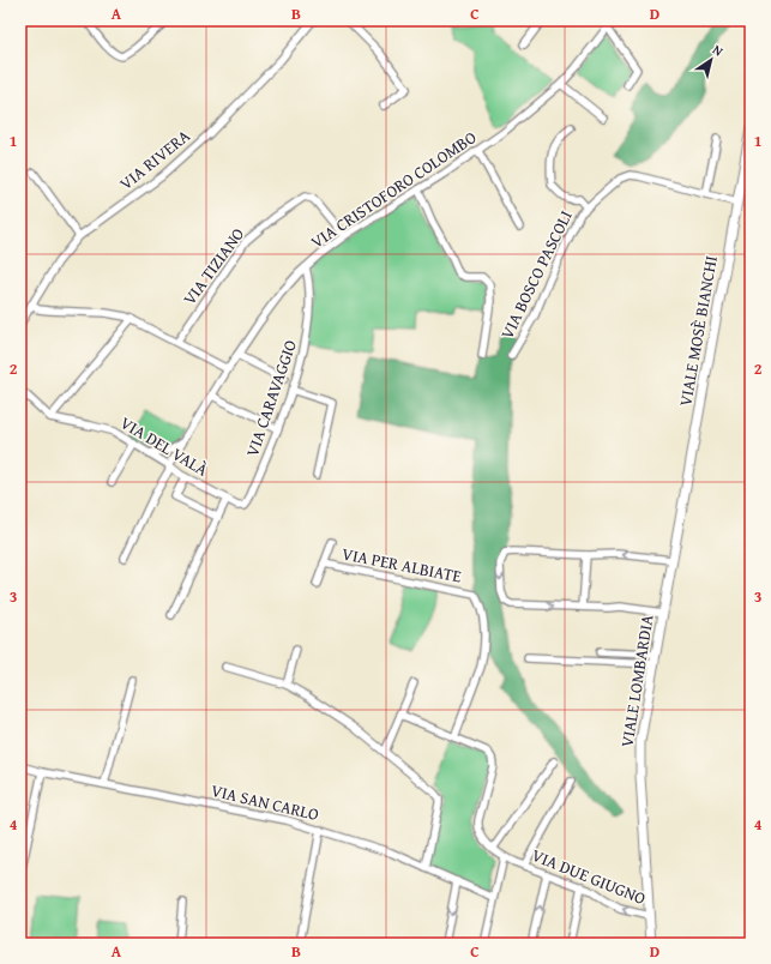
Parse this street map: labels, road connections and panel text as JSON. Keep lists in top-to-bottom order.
{
  "streets": {
    "main road": ["VIALE MOSÈ BIANCHI", "VIALE LOMBARDIA"],
    "street": [
      "VIA RIVERA",
      "VIA CRISTOFORO COLOMBO",
      "VIA TIZIANO",
      "VIA BOSCO PASCOLI",
      "VIA CARAVAGGIO",
      "VIA DEL VALÀ",
      "VIA PER ALBIATE",
      "VIA SAN CARLO",
      "VIA DUE GIUGNO"
    ]
  },
  "crossings": [
    ["VIA CRISTOFORO COLOMBO", "VIA TIZIANO"],
    ["VIA CRISTOFORO COLOMBO", "VIA CARAVAGGIO"],
    ["VIA CRISTOFORO COLOMBO", "VIA DEL VALÀ"],
    ["VIA BOSCO PASCOLI", "VIALE MOSÈ BIANCHI"],
    ["VIALE MOSÈ BIANCHI", "VIALE LOMBARDIA"],
    ["VIA CARAVAGGIO", "VIA DEL VALÀ"],
    ["VIA PER ALBIATE", "VIA DUE GIUGNO"],
    ["VIALE LOMBARDIA", "VIA DUE GIUGNO"]
  ],
  "north": "top right",
  "grid": {
    "columns": [
      "A",
      "B",
      "C",
      "D"
    ],
    "rows": [
      "1",
      "2",
      "3",
      "4"
    ]
  }
}
